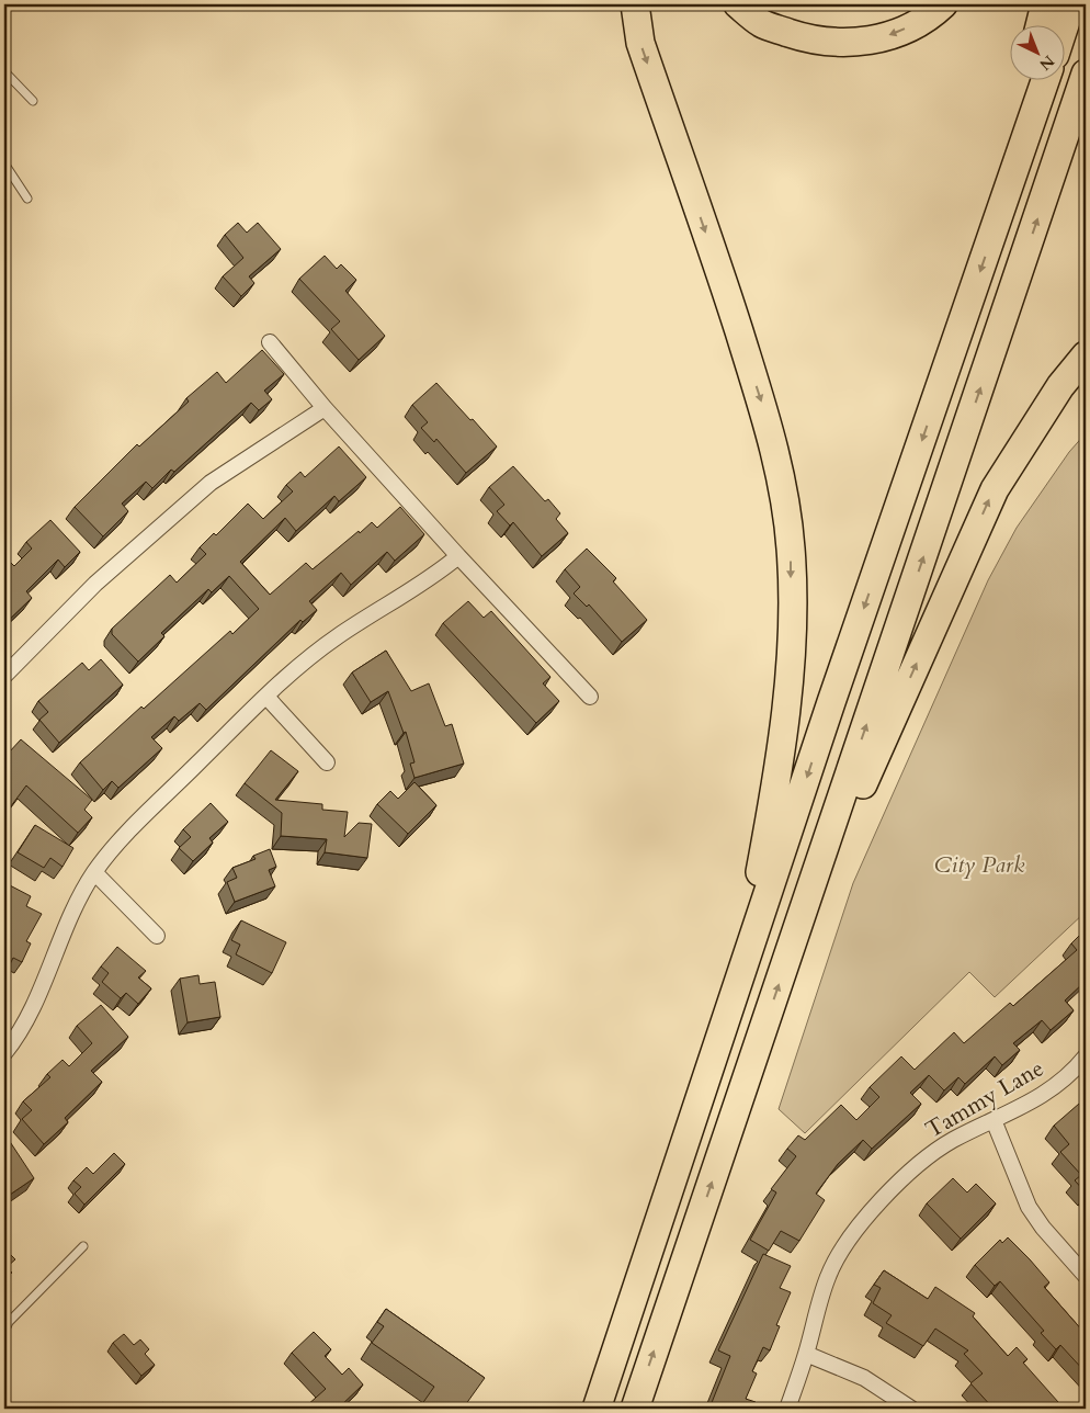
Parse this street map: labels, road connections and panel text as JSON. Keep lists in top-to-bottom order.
{
  "streets": {
    "street": ["Tammy Lane"]
  },
  "parks": ["City Park"],
  "north": "bottom right"
}
